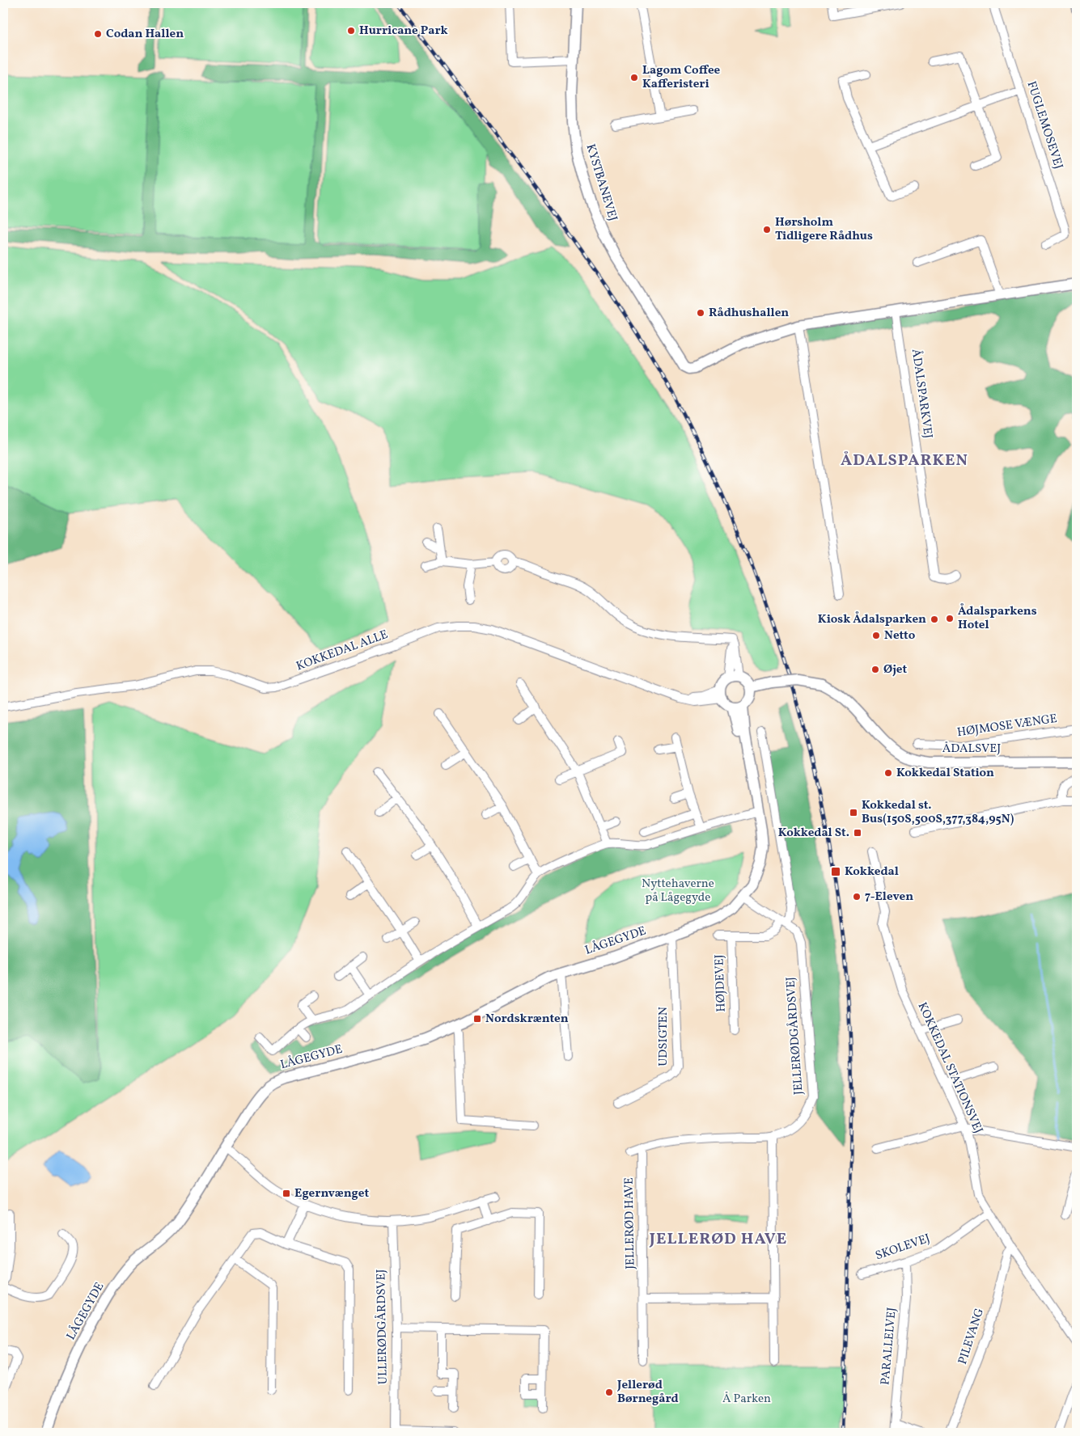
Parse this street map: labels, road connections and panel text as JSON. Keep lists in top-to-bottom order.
{
  "streets": {
    "street": [
      "FUGLEMOSEVEJ",
      "KYSTBANEVEJ",
      "ÅDALSPARKVEJ",
      "KOKKEDAL ALLE",
      "HØJMOSE VÆNGE",
      "ÅDALSVEJ",
      "LÅGEGYDE",
      "HØJDEVEJ",
      "JELLERØDGÅRDSVEJ",
      "UDSIGTEN",
      "KOKKEDAL STATIONSVEJ",
      "JELLERØD HAVE",
      "SKOLEVEJ",
      "ULLERØDGÅRDSVEJ",
      "PILEVANG",
      "PARALLELVEJ"
    ]
  },
  "crossings": [
    ["KOKKEDAL ALLE", "ÅDALSVEJ"],
    ["KOKKEDAL ALLE", "LÅGEGYDE"],
    ["ÅDALSVEJ", "LÅGEGYDE"],
    ["LÅGEGYDE", "JELLERØDGÅRDSVEJ"],
    ["LÅGEGYDE", "UDSIGTEN"],
    ["JELLERØDGÅRDSVEJ", "JELLERØD HAVE"],
    ["KOKKEDAL STATIONSVEJ", "SKOLEVEJ"],
    ["KOKKEDAL STATIONSVEJ", "PILEVANG"],
    ["SKOLEVEJ", "PARALLELVEJ"]
  ],
  "districts": ["ÅDALSPARKEN", "JELLERØD HAVE"],
  "parks": ["Nyttehaverne på Lågegyde", "Å Parken"],
  "places": {
    "other": [
      "Hurricane Park",
      "Codan Hallen",
      "Lagom Coffee Kafferisteri",
      "Hørsholm Tidligere Rådhus",
      "Rådhushallen",
      "Ådalsparkens Hotel",
      "Kiosk Ådalsparken",
      "Netto",
      "Øjet",
      "Kokkedal Station",
      "7-Eleven",
      "Jellerød Børnegård"
    ],
    "transit": [
      "Kokkedal st. Bus(150S,500S,377,384,95N)",
      "Kokkedal St.",
      "Kokkedal",
      "Nordskrænten",
      "Egernvænget"
    ]
  }
}
